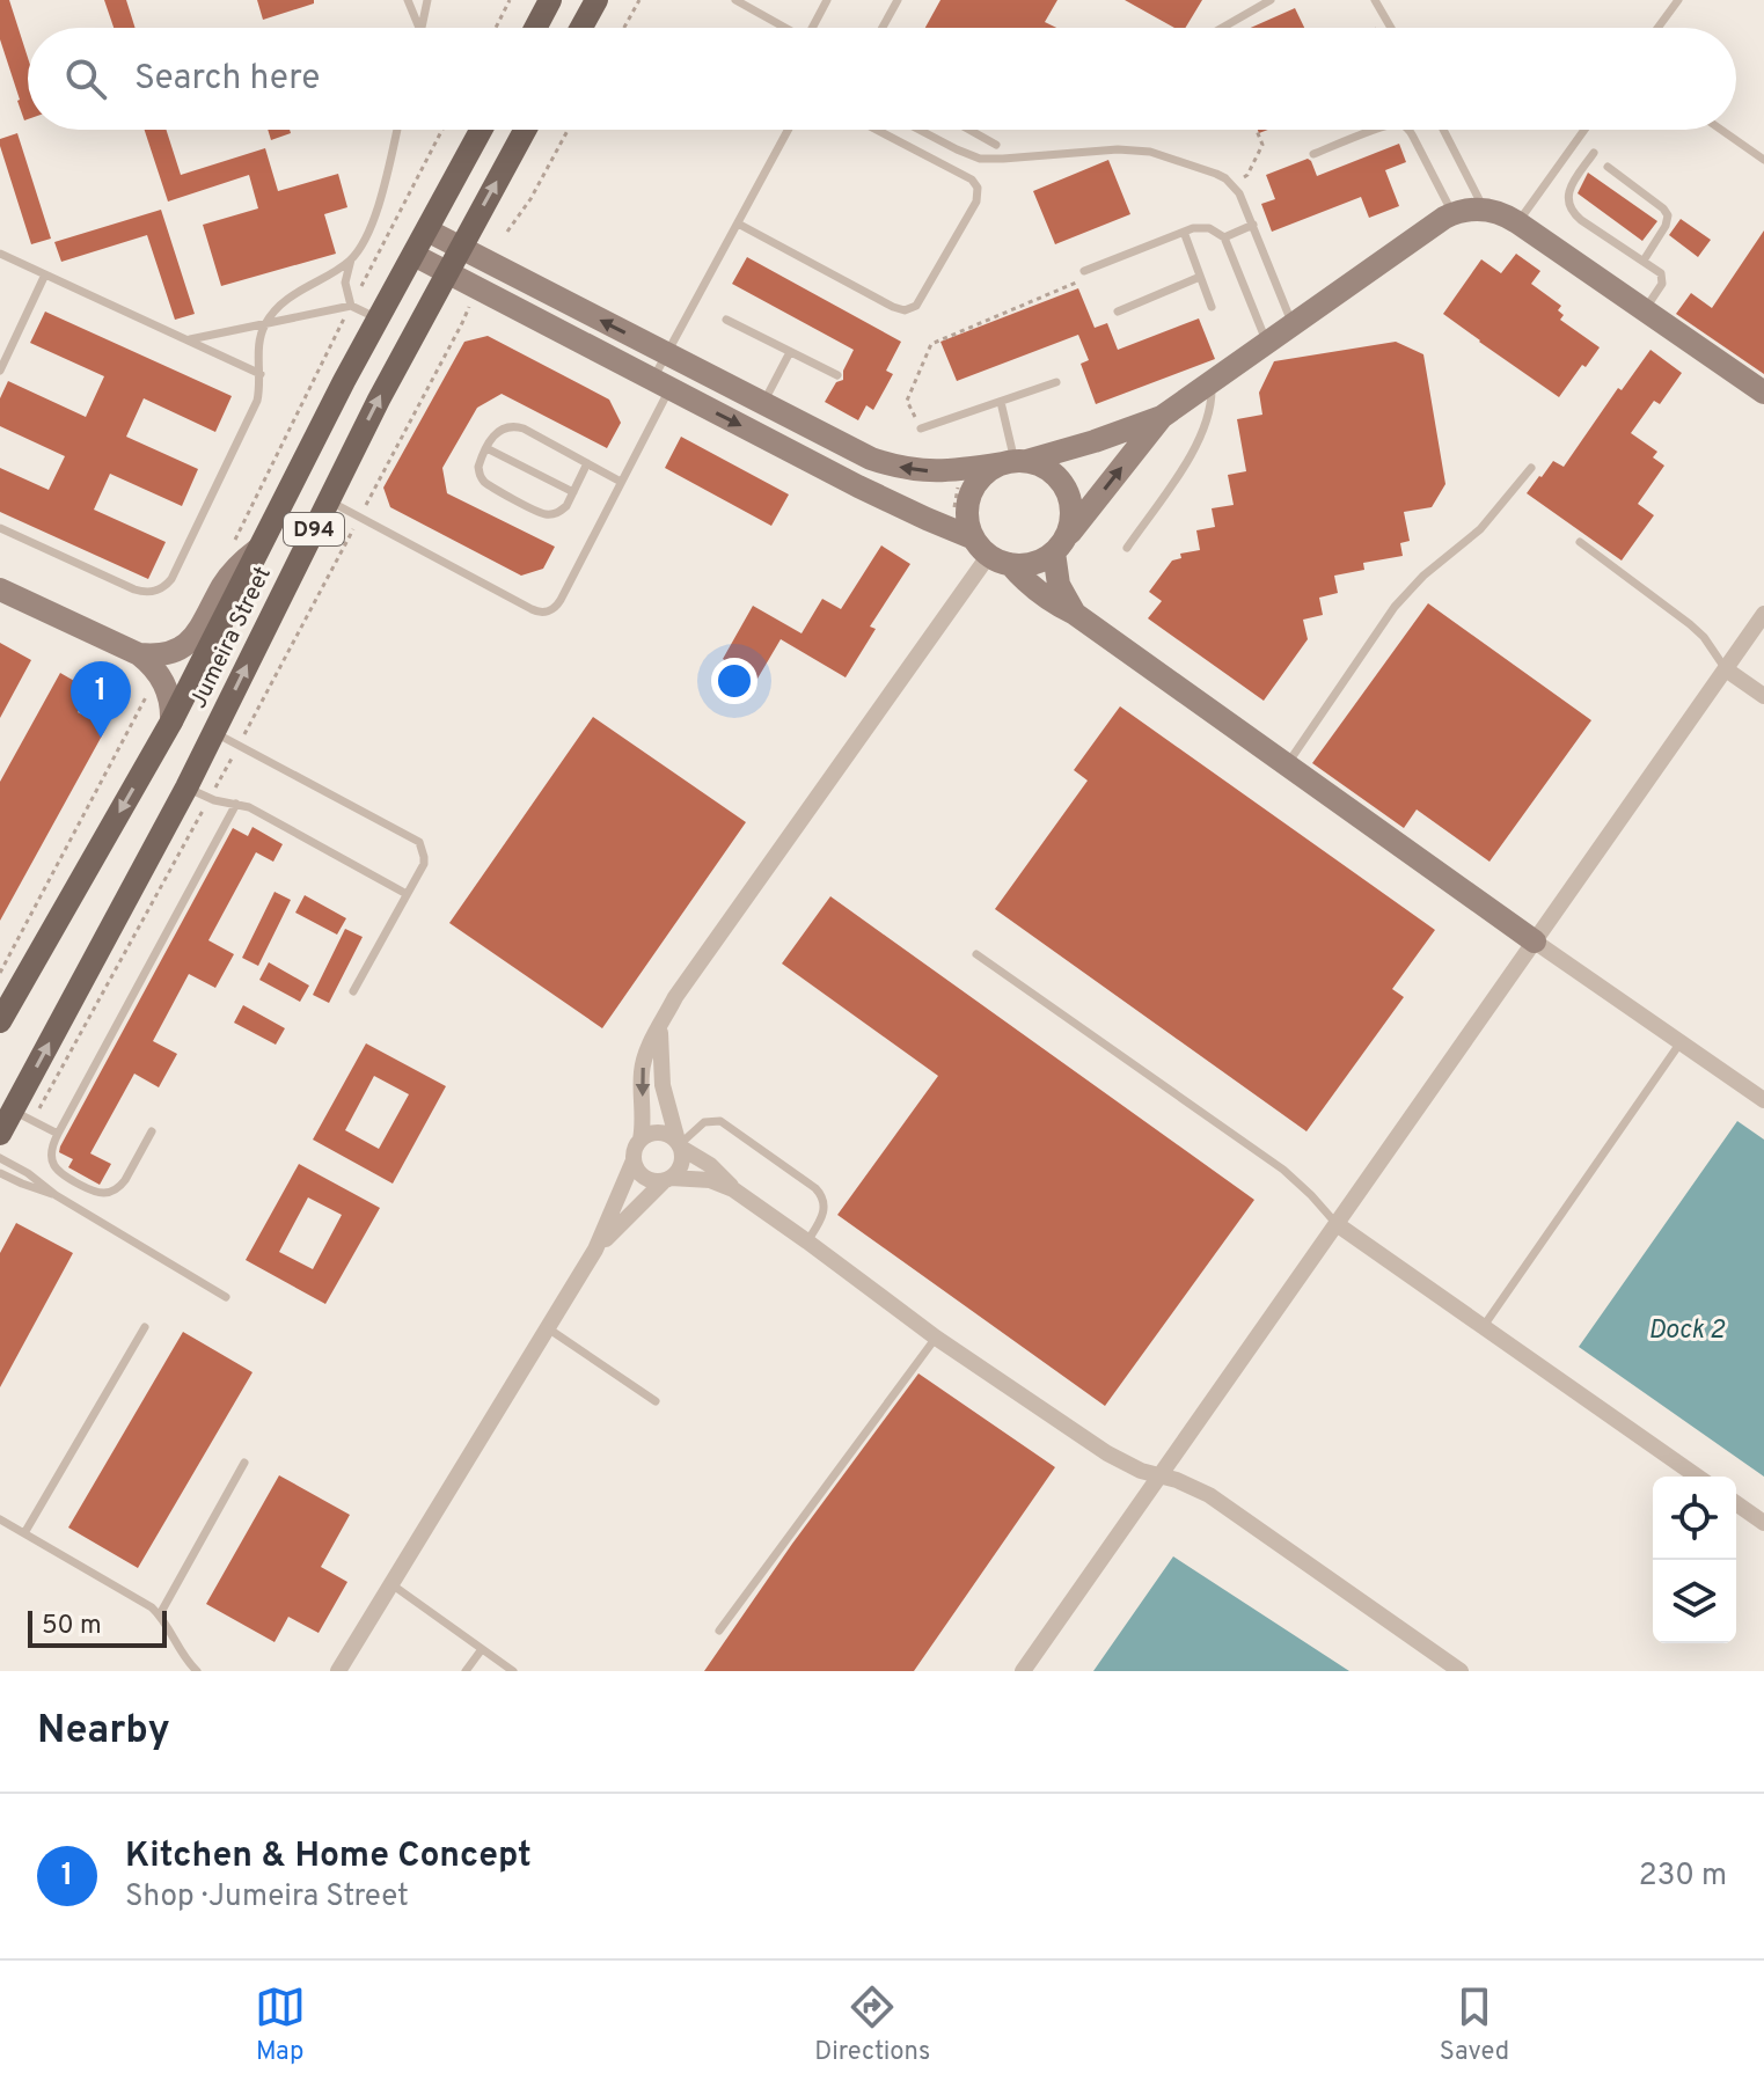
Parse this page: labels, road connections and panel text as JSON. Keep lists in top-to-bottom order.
{
  "streets": {
    "main road": ["D94", "Jumeira Street"]
  },
  "water": ["Dock 2"],
  "scale_bar": "50 m",
  "page": {
    "search": "Search here",
    "pins": "1",
    "scale": "50 m",
    "heading": "Nearby",
    "list": [
      {
        "mark": "1",
        "name": "Kitchen & Home Concept",
        "note": "Shop · Jumeira Street",
        "value": "230 m"
      }
    ],
    "nav": ["Map", "Directions", "Saved"]
  }
}
